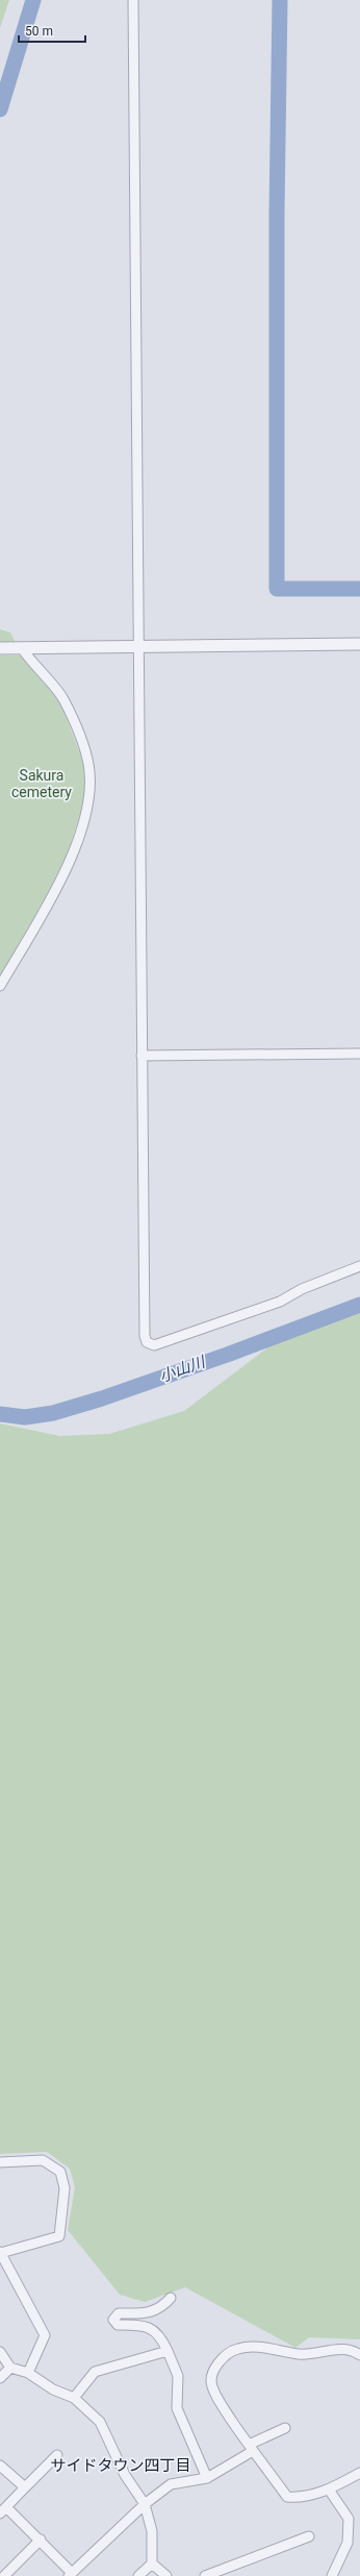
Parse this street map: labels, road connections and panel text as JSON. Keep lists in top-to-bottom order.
{
  "districts": ["サイドタウン四丁目"],
  "water": ["小山川"],
  "parks": ["Sakura cemetery"],
  "scale_bar": "50 m"
}
